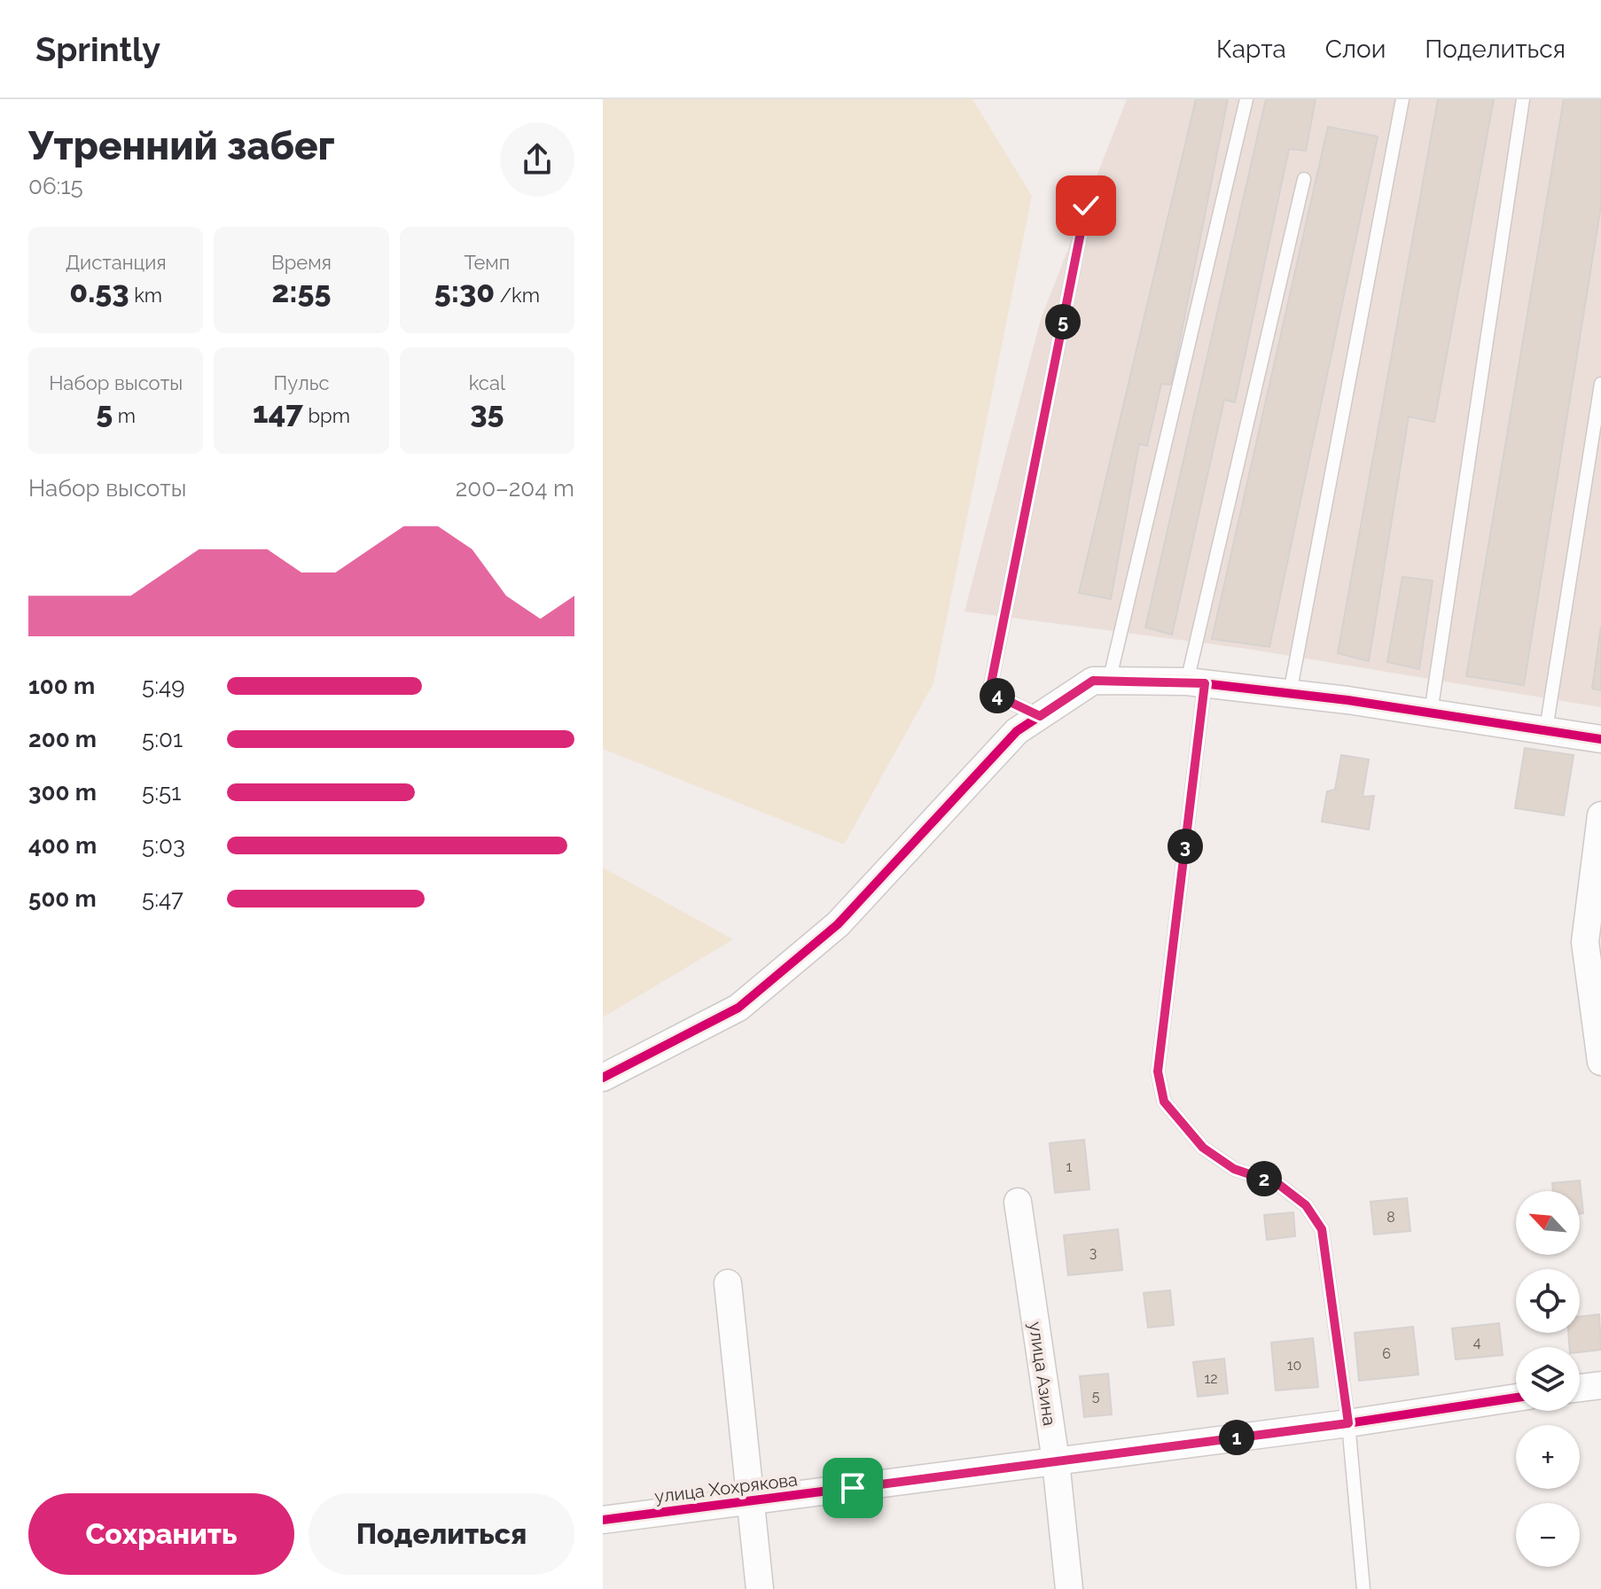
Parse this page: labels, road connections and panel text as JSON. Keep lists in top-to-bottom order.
{
  "streets": {
    "street": ["улица Азина", "улица Хохрякова"]
  },
  "crossings": [
    ["улица Азина", "улица Хохрякова"]
  ],
  "house_numbers": [
    "1",
    "8",
    "3",
    "4",
    "6",
    "10",
    "12",
    "5"
  ],
  "north": "top left",
  "page": {
    "header": "Sprintly",
    "nav": ["Карта", "Слои", "Поделиться"],
    "heading": ["Утренний забег", "06:15"],
    "stats": [
      ["Дистанция", "0.53 km"],
      ["Время", "2:55"],
      ["Темп", "5:30 /km"],
      ["Набор высоты", "5 m"],
      ["Пульс", "147 bpm"],
      ["kcal", "35"]
    ],
    "pins": [
      "5",
      "4",
      "3",
      "2",
      "1"
    ],
    "chart": ["Набор высоты", "200–204 m"],
    "list": [
      {
        "name": "100 m",
        "note": "5:49"
      },
      {
        "name": "200 m",
        "note": "5:01"
      },
      {
        "name": "300 m",
        "note": "5:51"
      },
      {
        "name": "400 m",
        "note": "5:03"
      },
      {
        "name": "500 m",
        "note": "5:47"
      }
    ],
    "map_buttons": ["+", "−"],
    "buttons": ["Сохранить", "Поделиться"]
  }
}
